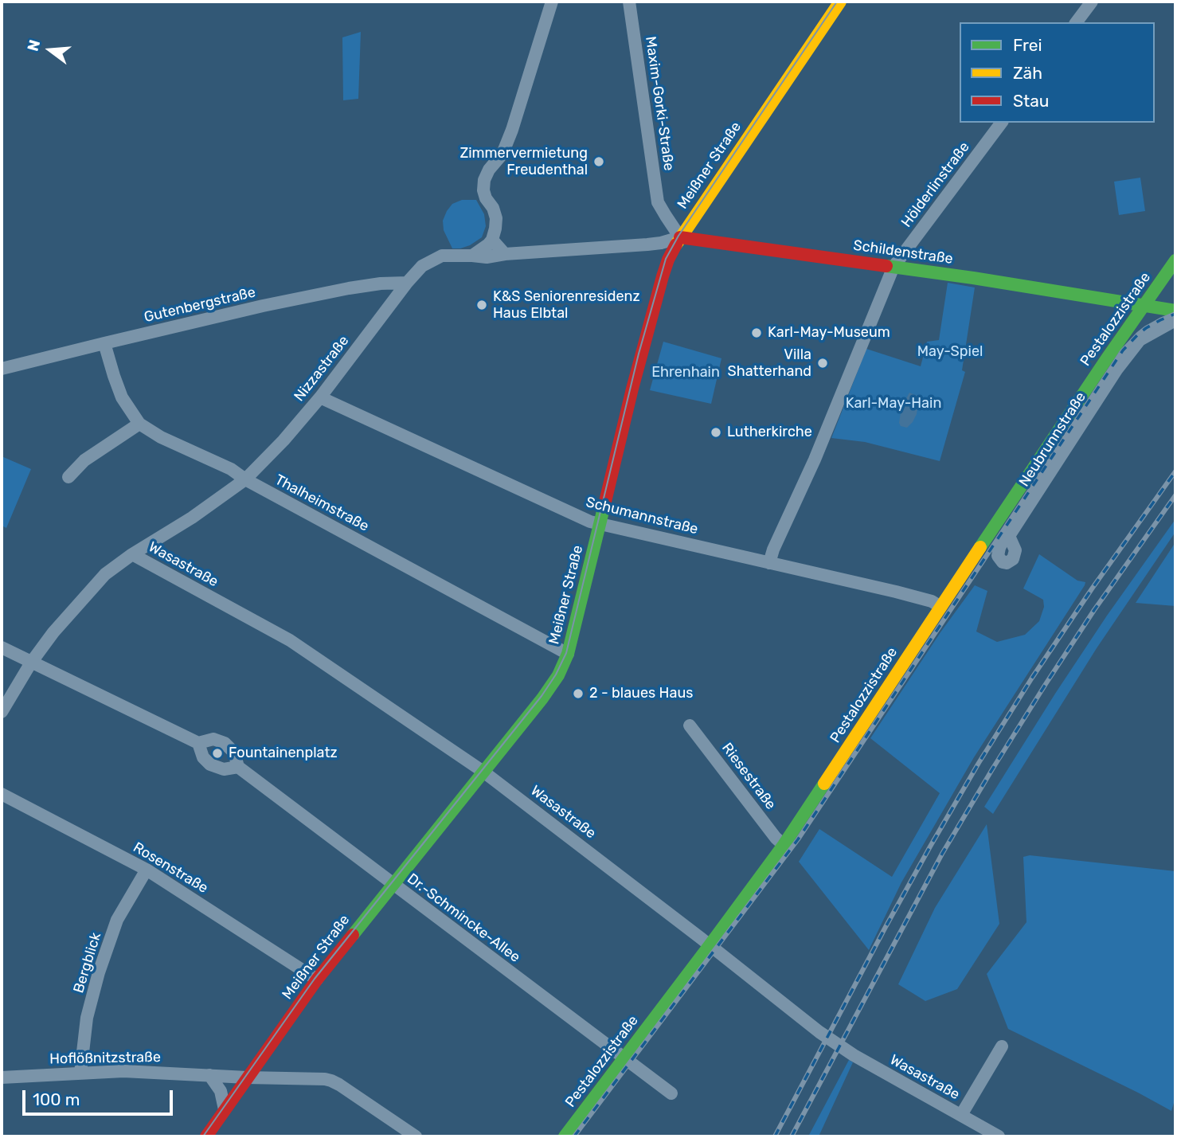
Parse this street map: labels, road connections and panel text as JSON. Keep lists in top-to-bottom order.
{
  "streets": {
    "street": [
      "Maxim-Gorki-Straße",
      "Meißner Straße",
      "Hölderlinstraße",
      "Schildenstraße",
      "Gutenbergstraße",
      "Pestalozzistraße",
      "Nizzastraße",
      "Neubrunnstraße",
      "Thalheimstraße",
      "Schumannstraße",
      "Wasastraße",
      "Riesestraße",
      "Rosenstraße",
      "Dr.-Schmincke-Allee",
      "Bergblick",
      "Hoflößnitzstraße"
    ]
  },
  "crossings": [
    ["Maxim-Gorki-Straße", "Meißner Straße"],
    ["Maxim-Gorki-Straße", "Schildenstraße"],
    ["Meißner Straße", "Schildenstraße"],
    ["Meißner Straße", "Thalheimstraße"],
    ["Meißner Straße", "Schumannstraße"],
    ["Meißner Straße", "Wasastraße"],
    ["Meißner Straße", "Rosenstraße"],
    ["Meißner Straße", "Dr.-Schmincke-Allee"],
    ["Meißner Straße", "Hoflößnitzstraße"],
    ["Hölderlinstraße", "Schildenstraße"],
    ["Hölderlinstraße", "Schumannstraße"],
    ["Schildenstraße", "Pestalozzistraße"],
    ["Schildenstraße", "Neubrunnstraße"],
    ["Gutenbergstraße", "Nizzastraße"],
    ["Gutenbergstraße", "Thalheimstraße"],
    ["Pestalozzistraße", "Schumannstraße"],
    ["Pestalozzistraße", "Wasastraße"],
    ["Pestalozzistraße", "Riesestraße"],
    ["Pestalozzistraße", "Dr.-Schmincke-Allee"],
    ["Nizzastraße", "Thalheimstraße"],
    ["Nizzastraße", "Schumannstraße"],
    ["Nizzastraße", "Wasastraße"],
    ["Nizzastraße", "Dr.-Schmincke-Allee"],
    ["Rosenstraße", "Bergblick"],
    ["Bergblick", "Hoflößnitzstraße"]
  ],
  "parks": ["May-Spiel", "Ehrenhain", "Karl-May-Hain"],
  "places": [
    "Zimmervermietung Freudenthal",
    "K&S Seniorenresidenz Haus Elbtal",
    "Karl-May-Museum",
    "Villa Shatterhand",
    "Lutherkirche",
    "2 - blaues Haus",
    "Fountainenplatz"
  ],
  "legend": ["Frei", "Zäh", "Stau"],
  "scale_bar": "100 m",
  "north": "left"
}
